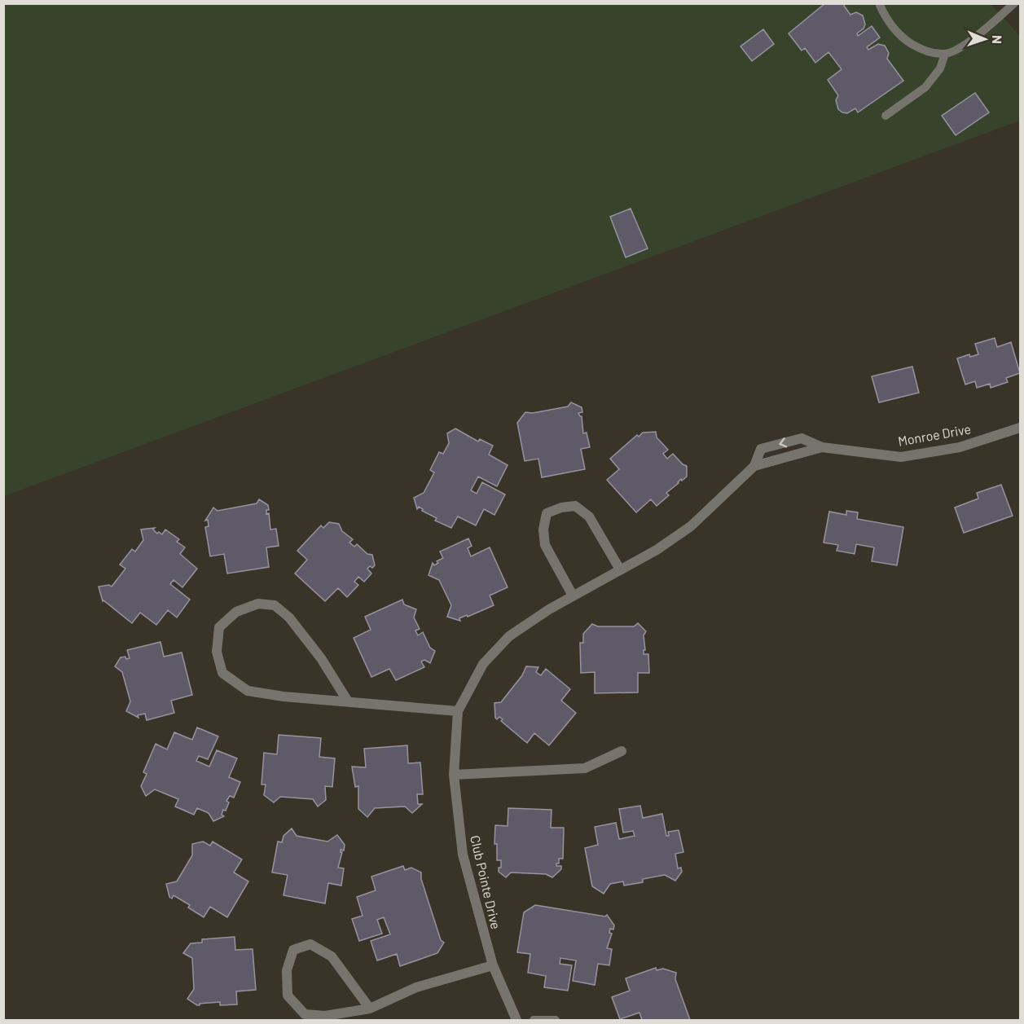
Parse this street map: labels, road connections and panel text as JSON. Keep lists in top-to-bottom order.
{
  "streets": {
    "street": ["Monroe Drive", "Club Pointe Drive"]
  },
  "crossings": [
    ["Monroe Drive", "Club Pointe Drive"]
  ],
  "north": "right"
}
